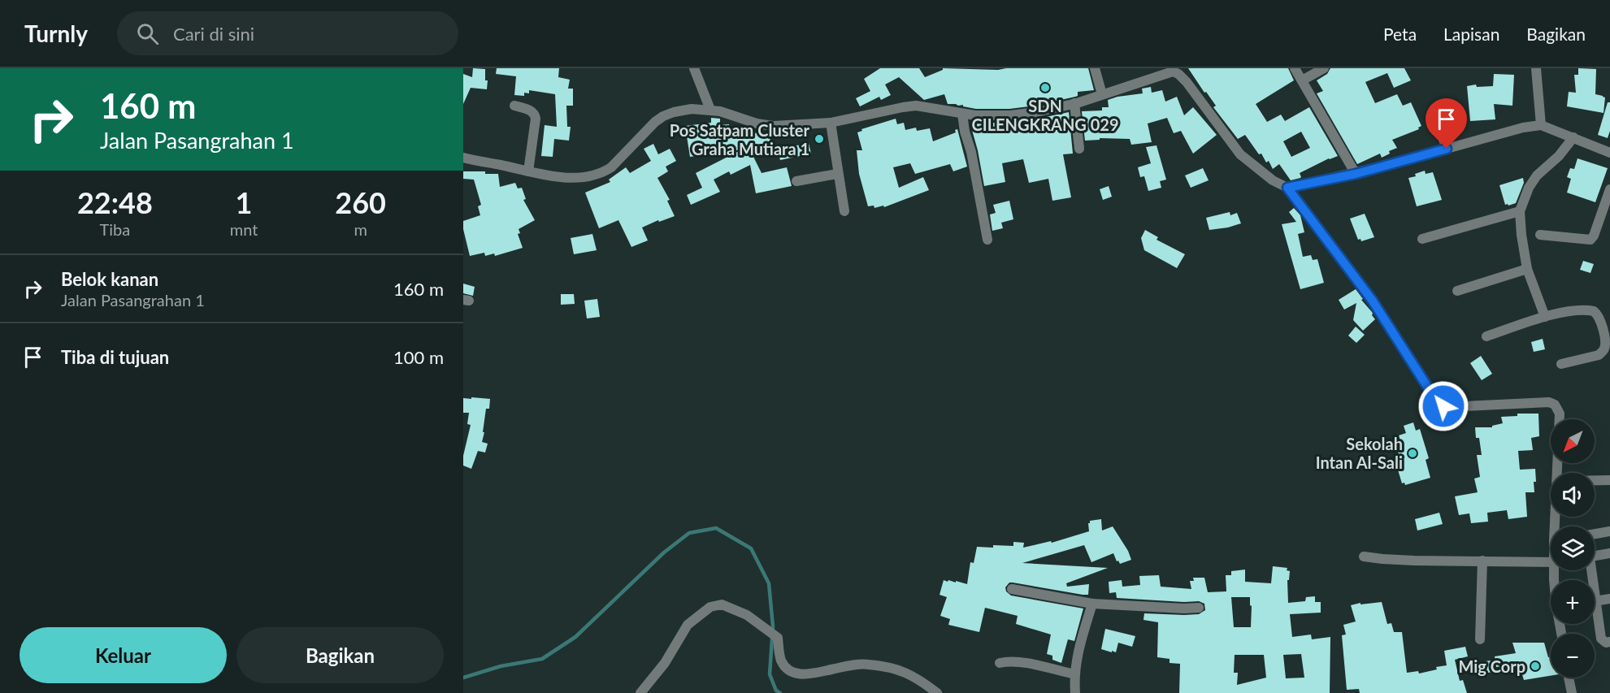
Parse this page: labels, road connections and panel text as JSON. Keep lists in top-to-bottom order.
{
  "places": [
    "SDN CILENGKRANG 029",
    "Pos Satpam Cluster Graha Mutiara 1",
    "Sekolah Intan Al-Sali",
    "Mig Corp"
  ],
  "north": "bottom left",
  "page": {
    "header": "Turnly",
    "search": "Cari di sini",
    "nav": ["Peta", "Lapisan", "Bagikan"],
    "turn": ["160 m", "Jalan Pasangrahan 1"],
    "eta": [
      "22:48",
      "Tiba",
      "1",
      "mnt",
      "260",
      "m"
    ],
    "list": [
      {
        "name": "Belok kanan",
        "note": "Jalan Pasangrahan 1",
        "value": "160 m"
      },
      {
        "name": "Tiba di tujuan",
        "value": "100 m"
      }
    ],
    "map_buttons": ["+", "−"],
    "buttons": ["Keluar", "Bagikan"]
  }
}
